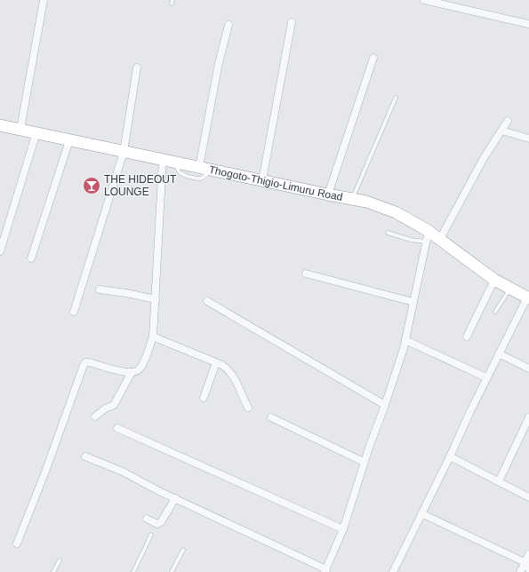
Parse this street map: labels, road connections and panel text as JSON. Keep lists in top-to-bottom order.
{
  "streets": {
    "highway": ["Thogoto-Thigio-Limuru Road"]
  },
  "places": {
    "bar": ["THE HIDEOUT LOUNGE"]
  }
}
